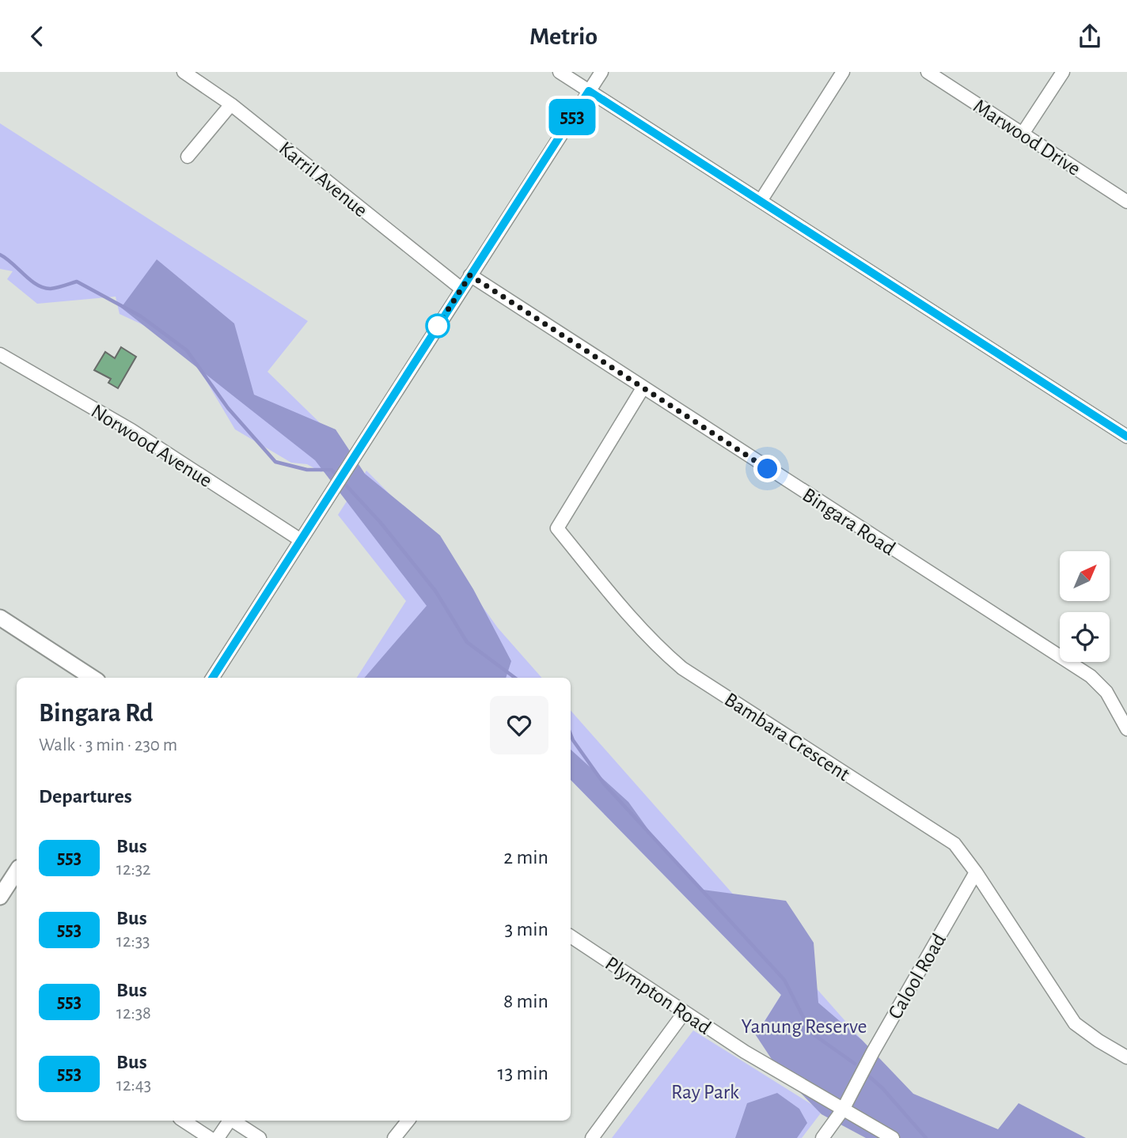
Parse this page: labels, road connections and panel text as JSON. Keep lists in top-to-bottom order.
{
  "streets": {
    "street": [
      "Marwood Drive",
      "Karril Avenue",
      "Norwood Avenue",
      "Bingara Road",
      "Bambara Crescent",
      "Calool Road",
      "Plympton Road"
    ]
  },
  "crossings": [
    ["Bingara Road", "Bambara Crescent"],
    ["Bambara Crescent", "Calool Road"],
    ["Calool Road", "Plympton Road"]
  ],
  "parks": ["Yanung Reserve", "Ray Park"],
  "lines": ["bus line 553"],
  "north": "top right",
  "page": {
    "header": "Metrio",
    "on_map": "553",
    "heading": [
      ["Bingara Rd", "Walk · 3 min · 230 m"],
      "Departures"
    ],
    "list": [
      {
        "mark": "553",
        "name": "Bus",
        "note": "12:32",
        "value": "2 min"
      },
      {
        "mark": "553",
        "name": "Bus",
        "note": "12:33",
        "value": "3 min"
      },
      {
        "mark": "553",
        "name": "Bus",
        "note": "12:38",
        "value": "8 min"
      },
      {
        "mark": "553",
        "name": "Bus",
        "note": "12:43",
        "value": "13 min"
      }
    ]
  }
}
